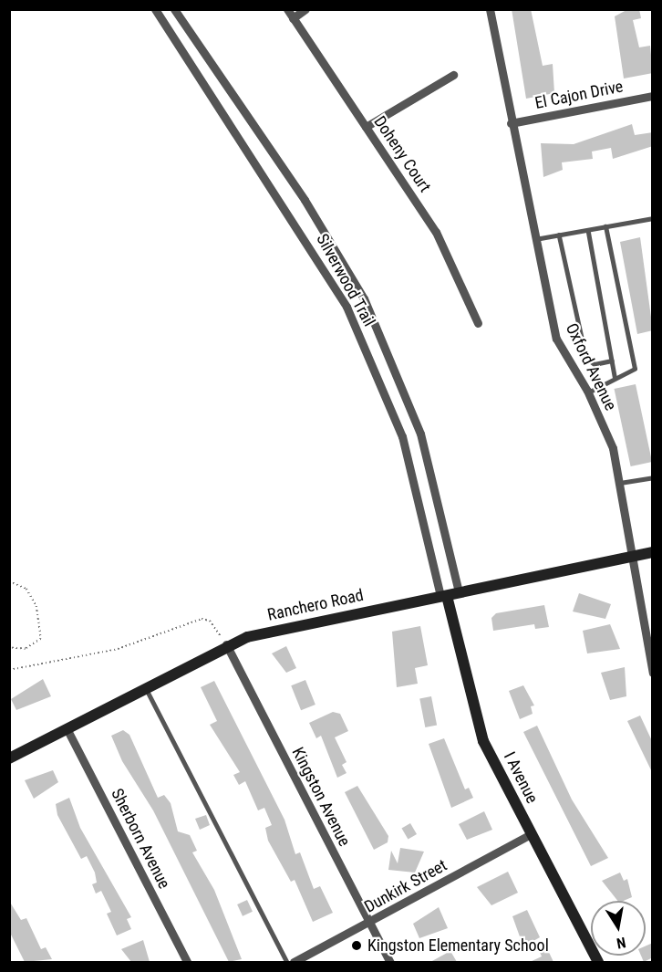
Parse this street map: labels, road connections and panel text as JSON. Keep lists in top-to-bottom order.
{
  "streets": {
    "main road": ["Ranchero Road", "I Avenue"],
    "street": [
      "El Cajon Drive",
      "Doheny Court",
      "Silverwood Trail",
      "Oxford Avenue",
      "Kingston Avenue",
      "Sherborn Avenue",
      "Dunkirk Street"
    ]
  },
  "crossings": [
    ["El Cajon Drive", "Oxford Avenue"],
    ["Silverwood Trail", "Ranchero Road"],
    ["Silverwood Trail", "I Avenue"],
    ["Oxford Avenue", "Ranchero Road"],
    ["Ranchero Road", "I Avenue"],
    ["Ranchero Road", "Kingston Avenue"],
    ["Ranchero Road", "Sherborn Avenue"],
    ["I Avenue", "Dunkirk Street"],
    ["Kingston Avenue", "Dunkirk Street"]
  ],
  "places": ["Kingston Elementary School"],
  "north": "bottom"
}
